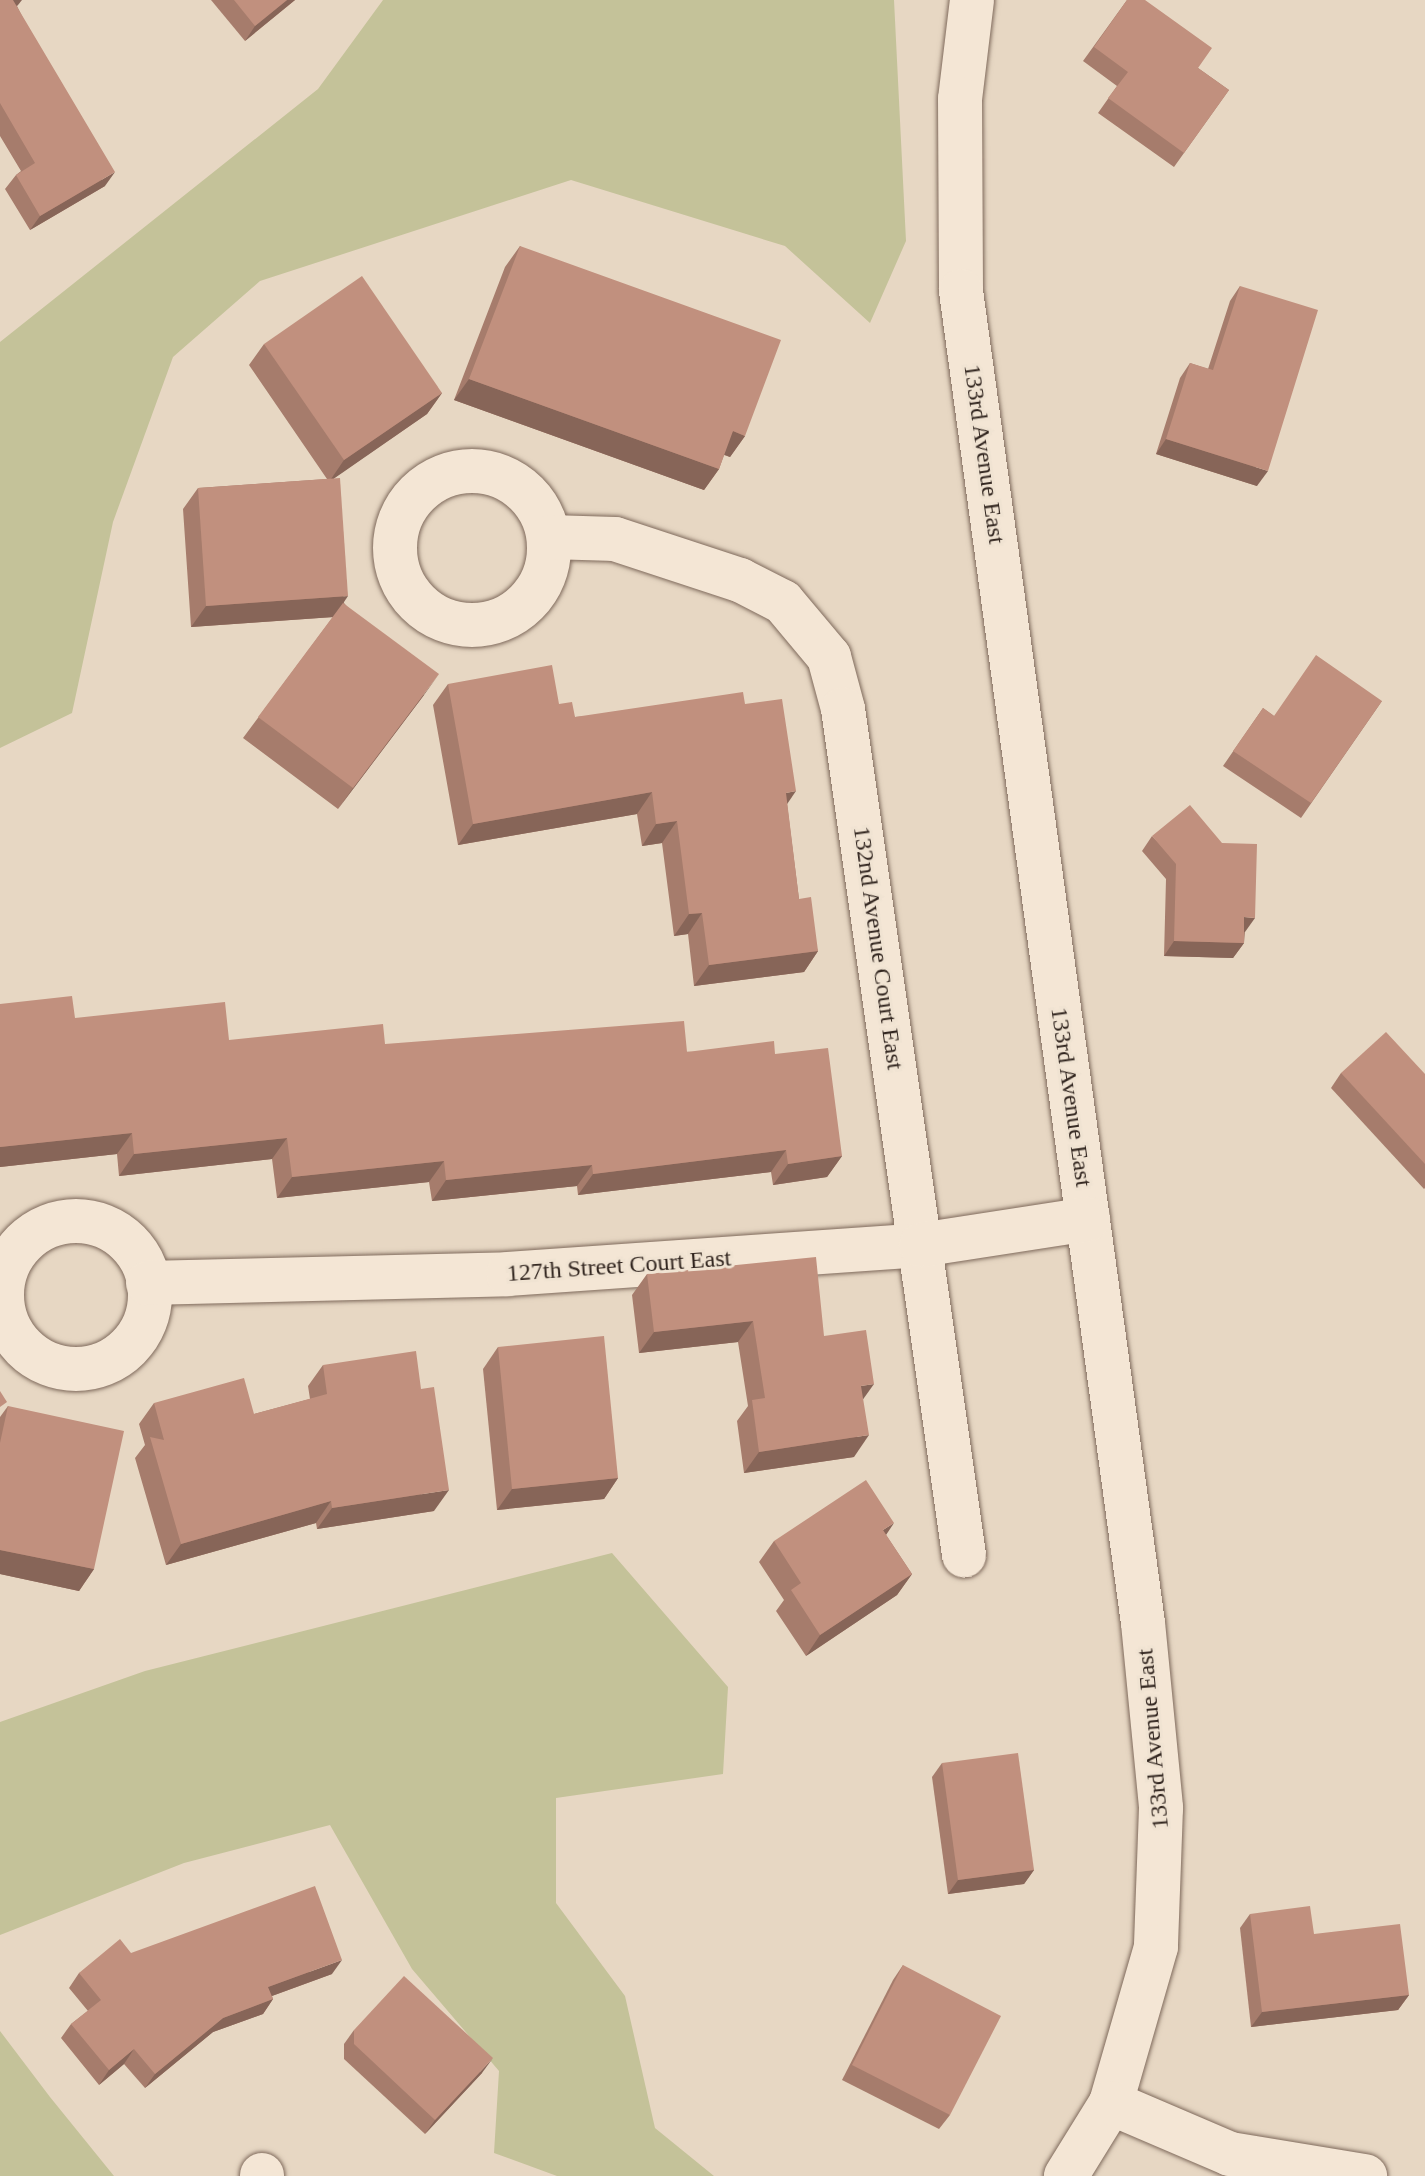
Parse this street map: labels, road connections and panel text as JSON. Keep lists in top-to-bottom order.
{
  "streets": {
    "street": ["133rd Avenue East", "132nd Avenue Court East", "127th Street Court East"]
  },
  "crossings": [
    ["133rd Avenue East", "127th Street Court East"],
    ["132nd Avenue Court East", "127th Street Court East"]
  ]
}
